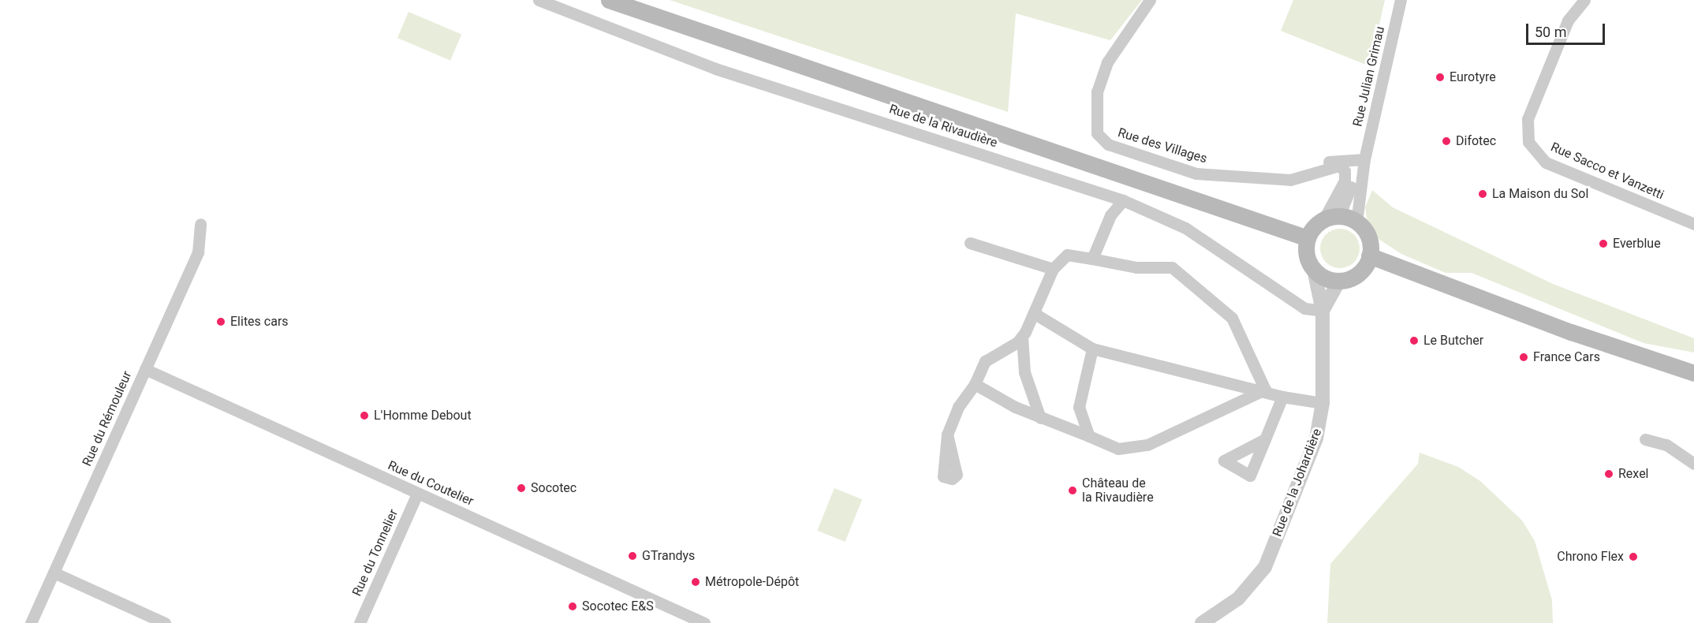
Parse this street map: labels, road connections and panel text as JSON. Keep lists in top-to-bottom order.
{
  "streets": {
    "street": [
      "Rue Julian Grimau",
      "Rue de la Rivaudière",
      "Rue des Villages",
      "Rue Sacco et Vanzetti",
      "Rue du Rémouleur",
      "Rue de la Johardière",
      "Rue du Coutelier",
      "Rue du Tonnelier"
    ]
  },
  "crossings": [
    ["Rue Julian Grimau", "Rue de la Johardière"],
    ["Rue de la Rivaudière", "Rue de la Johardière"],
    ["Rue du Rémouleur", "Rue du Coutelier"],
    ["Rue du Coutelier", "Rue du Tonnelier"]
  ],
  "places": [
    "Eurotyre",
    "Difotec",
    "La Maison du Sol",
    "Everblue",
    "Elites cars",
    "Le Butcher",
    "France Cars",
    "L'Homme Debout",
    "Rexel",
    "Socotec",
    "Château de la Rivaudière",
    "GTrandys",
    "Chrono Flex",
    "Métropole-Dépôt",
    "Socotec E&S"
  ],
  "scale_bar": "50 m"
}
